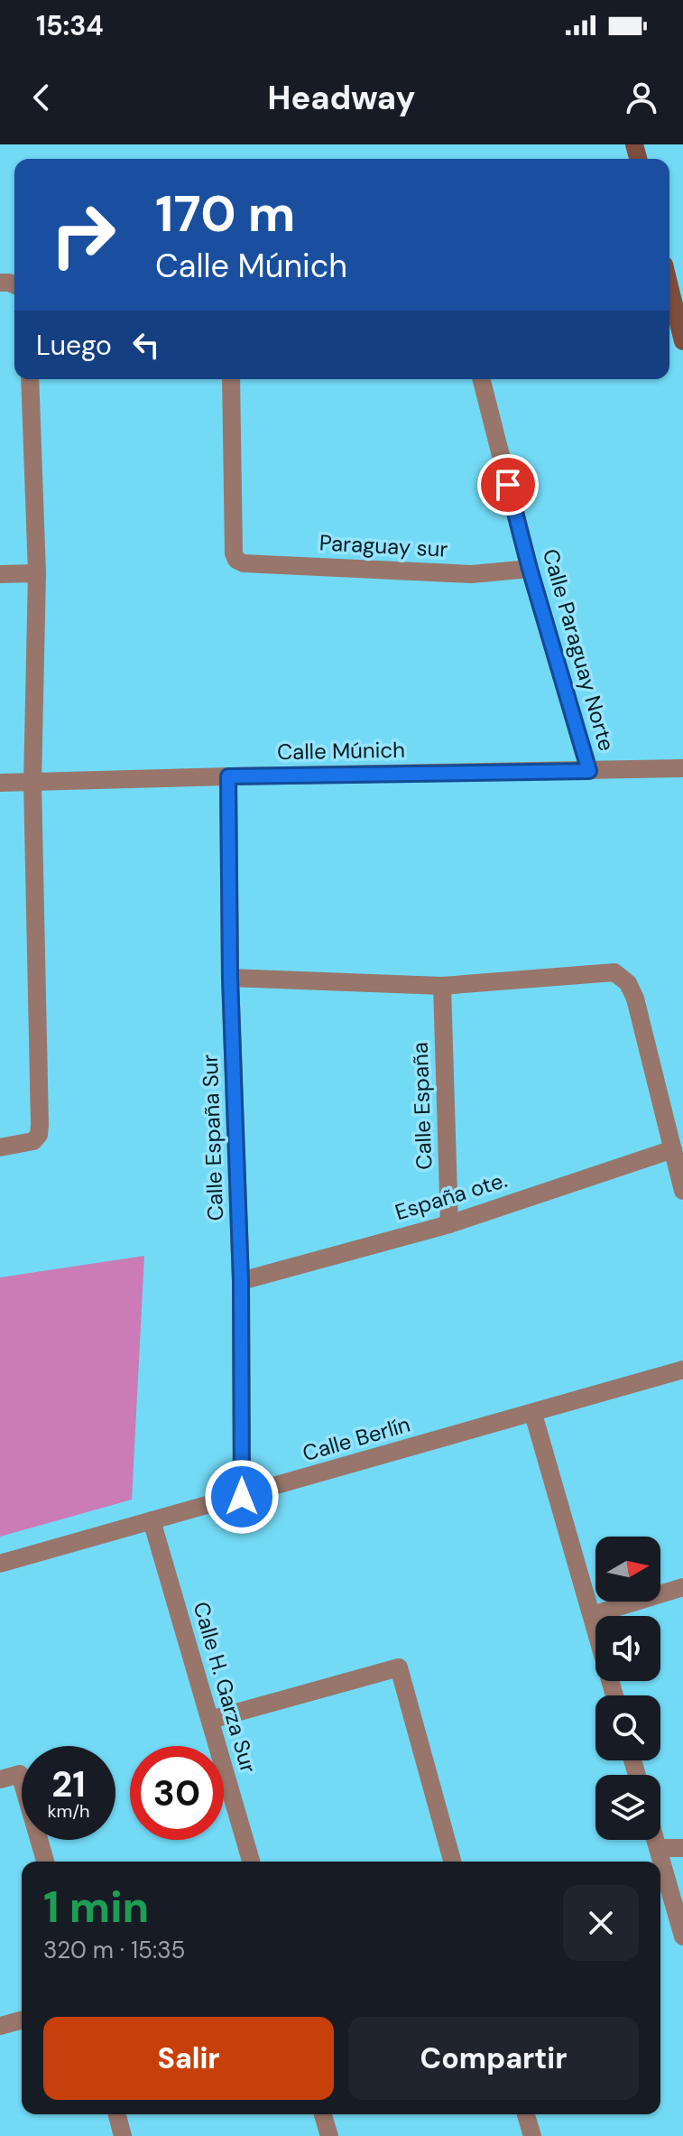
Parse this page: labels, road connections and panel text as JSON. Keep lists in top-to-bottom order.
{
  "streets": {
    "street": [
      "Paraguay sur",
      "Calle Paraguay Norte",
      "Calle Múnich",
      "Calle España",
      "Calle España Sur",
      "España ote.",
      "Calle Berlín",
      "Calle H. Garza Sur"
    ]
  },
  "crossings": [
    ["Paraguay sur", "Calle Paraguay Norte"],
    ["Calle Paraguay Norte", "Calle Múnich"],
    ["Calle Múnich", "Calle España Sur"],
    ["Calle España", "España ote."],
    ["Calle España Sur", "España ote."],
    ["Calle España Sur", "Calle Berlín"],
    ["Calle Berlín", "Calle H. Garza Sur"]
  ],
  "north": "right",
  "page": {
    "status": "15:34",
    "header": "Headway",
    "turn": ["170 m", "Calle Múnich"],
    "then": "Luego",
    "speed": "21 km/h",
    "limit": "30",
    "heading": ["1 min", "320 m · 15:35"],
    "buttons": ["Salir", "Compartir"]
  }
}
